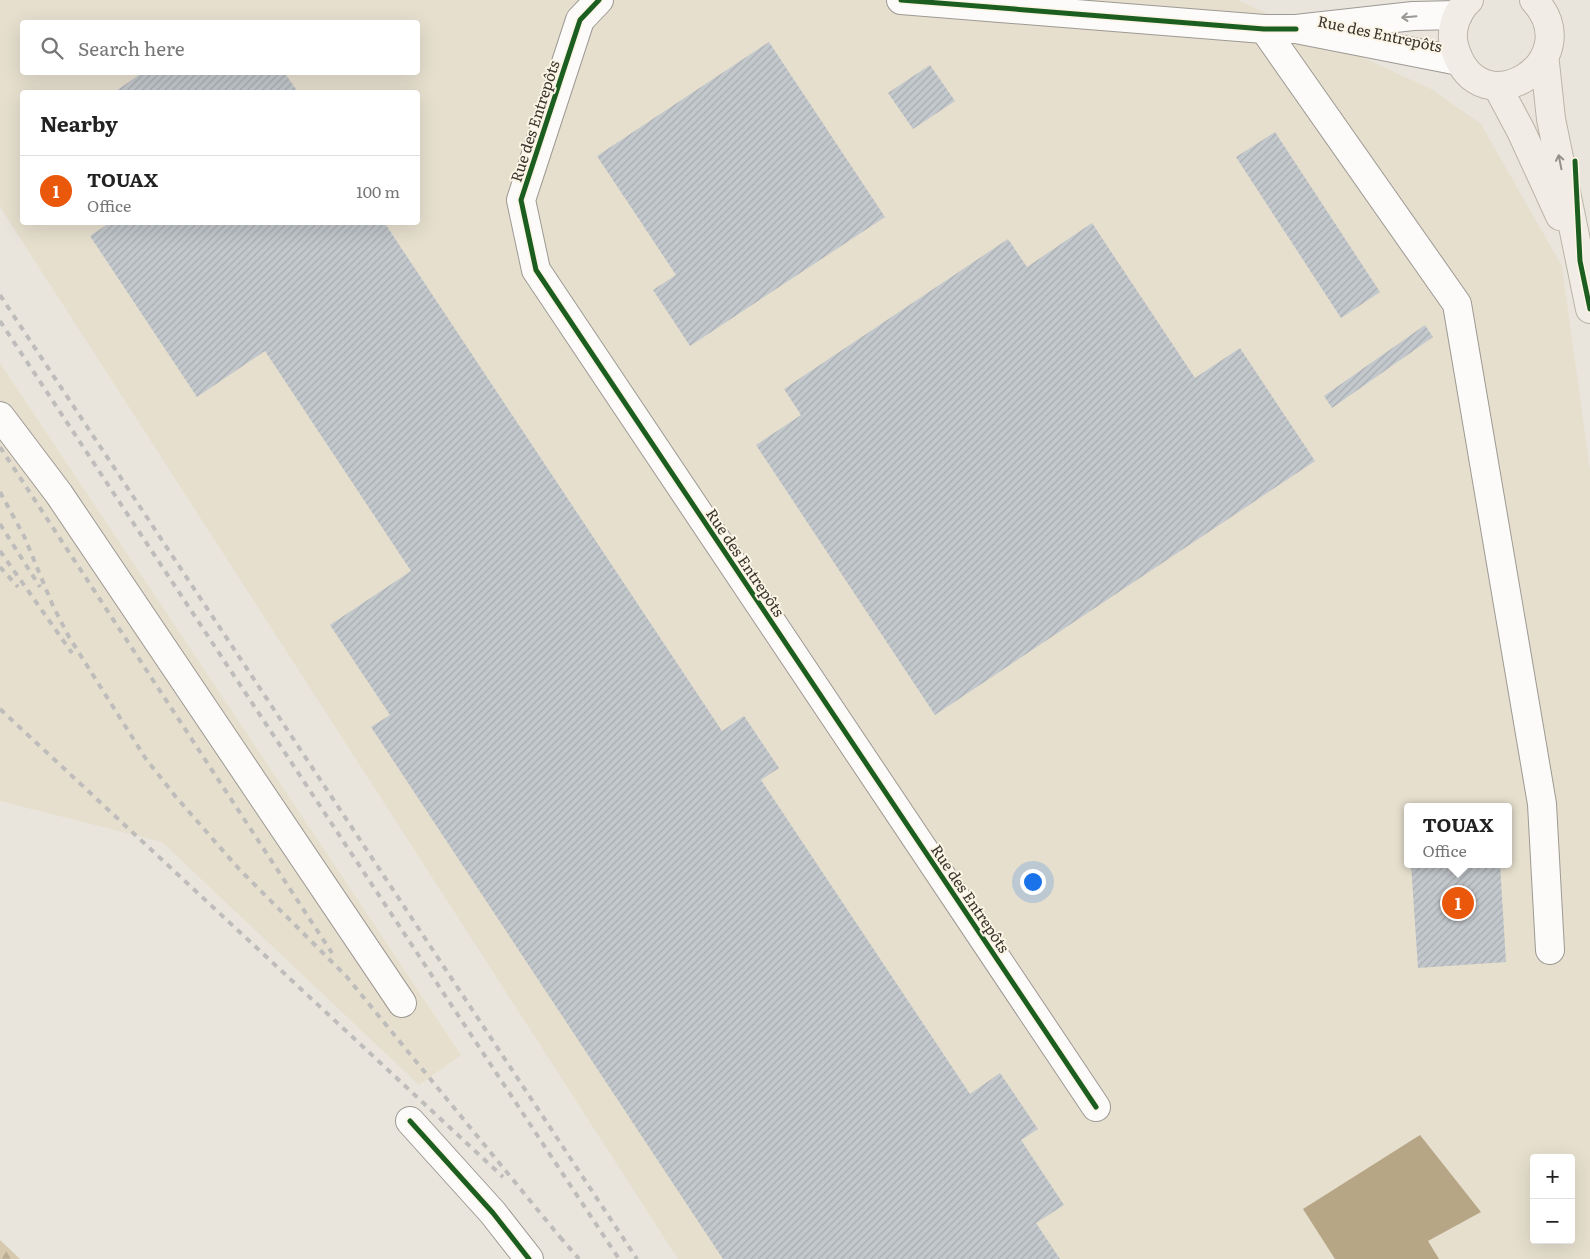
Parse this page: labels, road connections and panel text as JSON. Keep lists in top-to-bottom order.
{
  "streets": {
    "street": ["Rue des Entrepôts"]
  },
  "page": {
    "search": "Search here",
    "heading": "Nearby",
    "list": [
      {
        "mark": "1",
        "name": "TOUAX",
        "note": "Office",
        "value": "100 m"
      }
    ],
    "popup": ["TOUAX", "Office"],
    "pins": "1",
    "map_buttons": ["+", "−"]
  }
}
